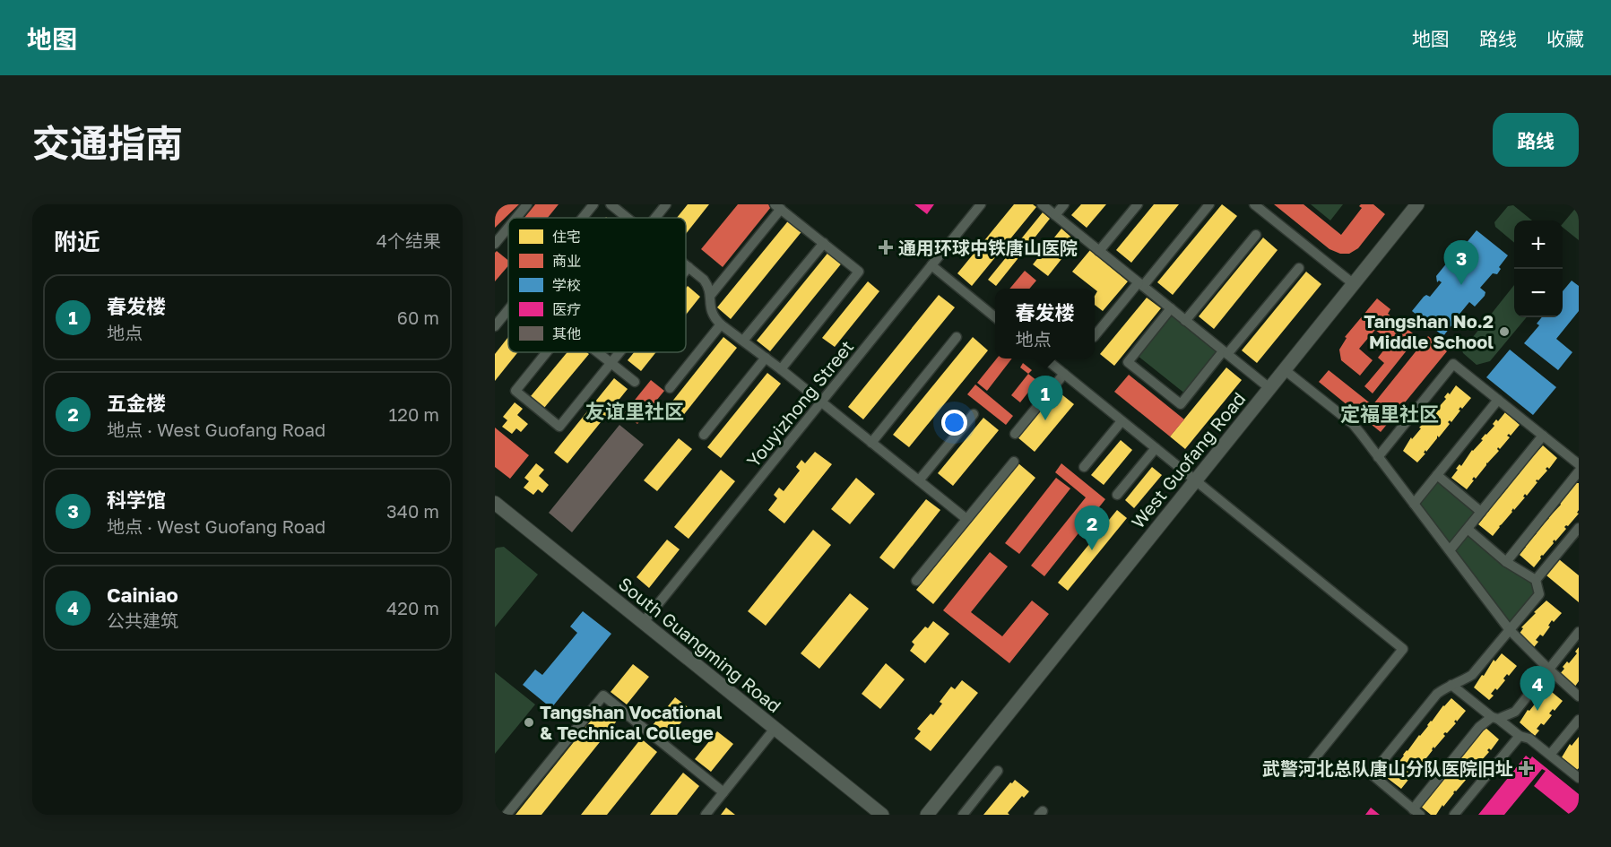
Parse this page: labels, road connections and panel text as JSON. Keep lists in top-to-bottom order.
{
  "streets": {
    "street": ["Youyizhong Street", "West Guofang Road", "South Guangming Road"]
  },
  "crossings": [
    ["Youyizhong Street", "South Guangming Road"]
  ],
  "districts": ["友谊里社区", "定福里社区"],
  "places": {
    "health": ["通用环球中铁唐山医院", "武警河北总队唐山分队医院旧址"],
    "other": ["Tangshan No.2 Middle School", "Tangshan Vocational & Technical College"]
  },
  "legend": [
    "住宅",
    "商业",
    "学校",
    "医疗",
    "其他"
  ],
  "page": {
    "header": "地图",
    "nav": ["地图", "路线", "收藏"],
    "title": "交通指南",
    "buttons": "路线",
    "heading": ["附近", "4个结果"],
    "map_buttons": ["+", "−"],
    "pins": [
      "3",
      "1",
      "2",
      "4"
    ],
    "list": [
      {
        "mark": "1",
        "name": "春发楼",
        "note": "地点",
        "value": "60 m"
      },
      {
        "mark": "2",
        "name": "五金楼",
        "note": "地点 · West Guofang Road",
        "value": "120 m"
      },
      {
        "mark": "3",
        "name": "科学馆",
        "note": "地点 · West Guofang Road",
        "value": "340 m"
      },
      {
        "mark": "4",
        "name": "Cainiao",
        "note": "公共建筑",
        "value": "420 m"
      }
    ],
    "popup": ["春发楼", "地点"]
  }
}
